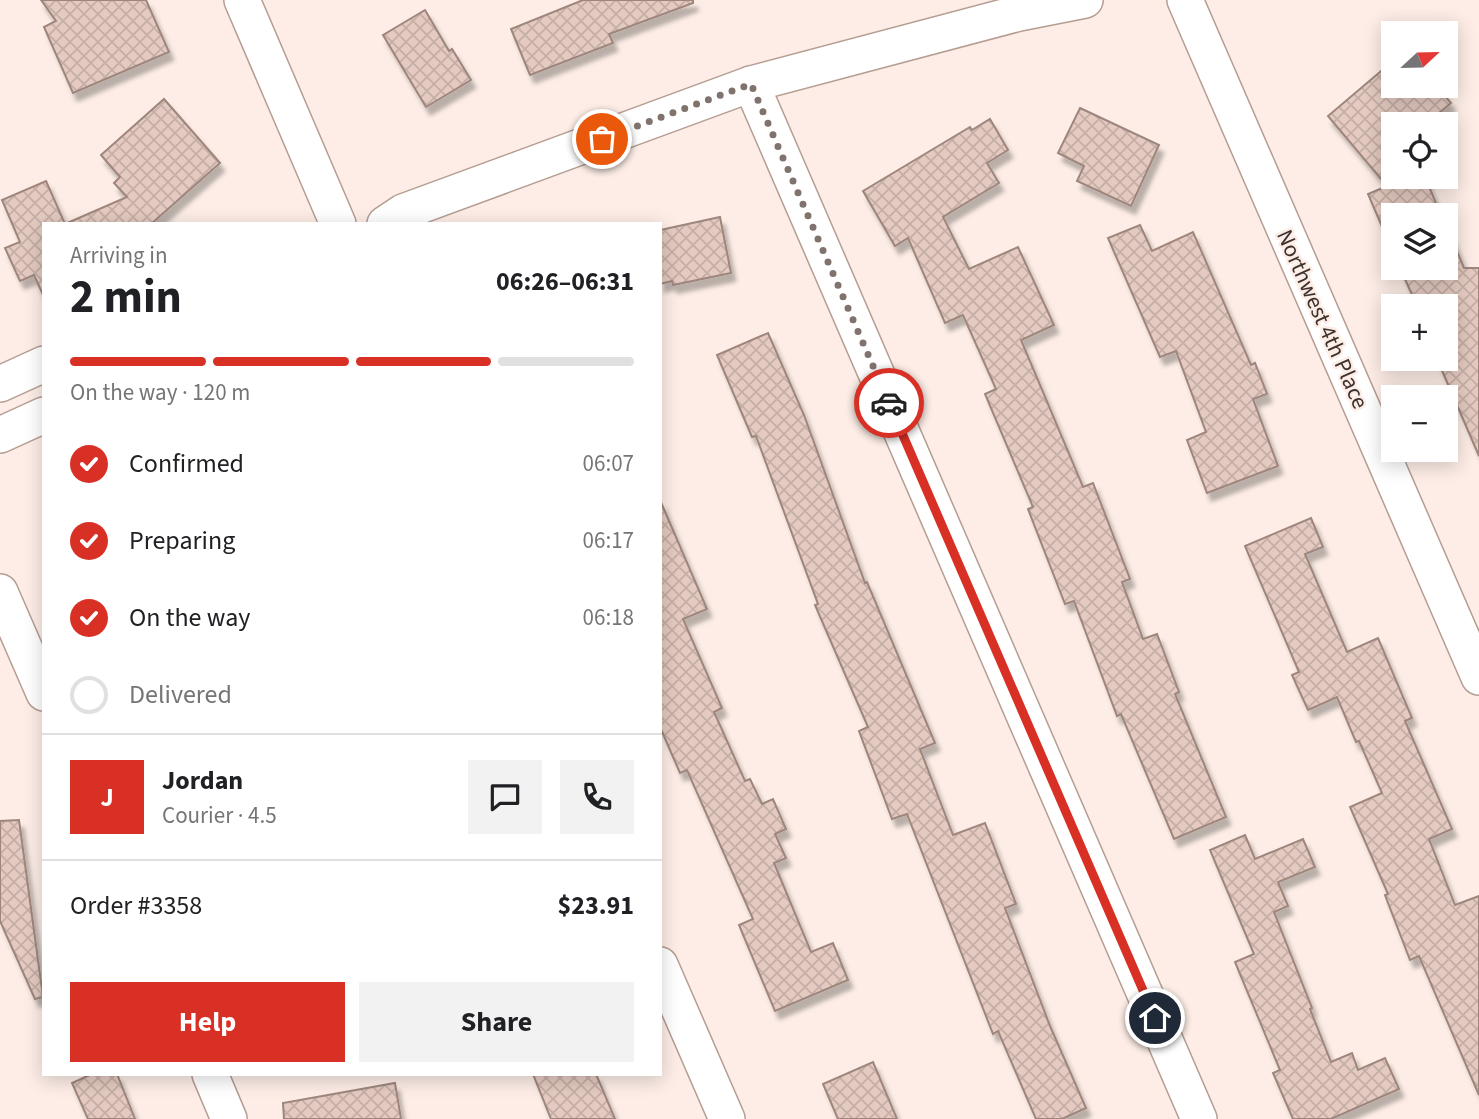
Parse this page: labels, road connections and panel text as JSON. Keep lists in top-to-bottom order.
{
  "streets": {
    "street": ["Northwest 4th Place"]
  },
  "north": "right",
  "page": {
    "map_buttons": ["+", "−"],
    "heading": ["2 min", "Arriving in", "06:26–06:31"],
    "panel": [
      "Jordan",
      "Courier · 4.5",
      "Order #3358",
      "$23.91"
    ],
    "bar": "On the way · 120 m",
    "list": [
      ["Confirmed", "06:07"],
      ["Preparing", "06:17"],
      ["On the way", "06:18"],
      "Delivered"
    ],
    "round": "J",
    "buttons": ["Help", "Share"]
  }
}
